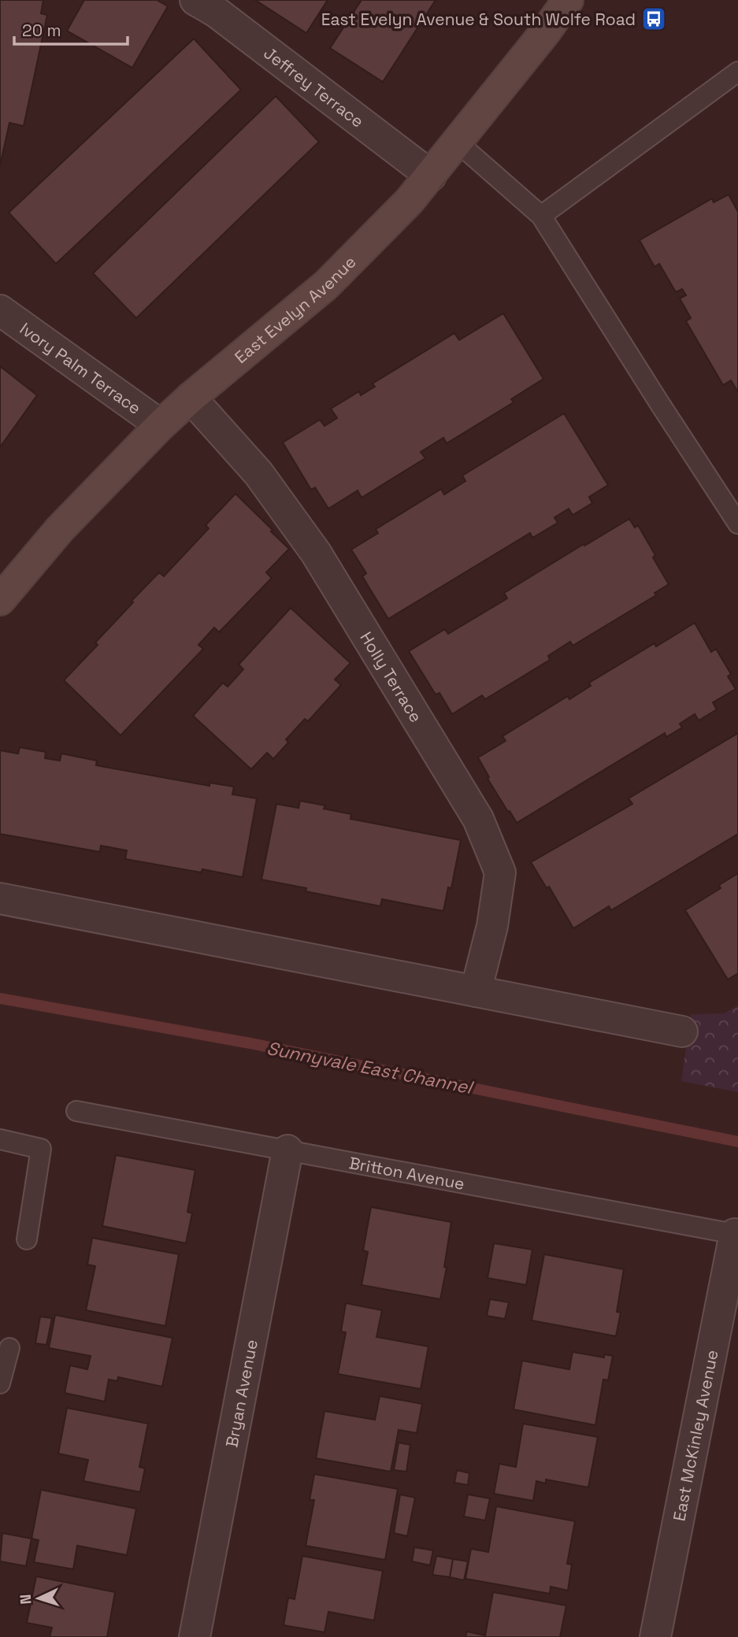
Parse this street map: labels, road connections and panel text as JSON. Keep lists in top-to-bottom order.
{
  "streets": {
    "main road": ["East Evelyn Avenue"],
    "street": [
      "Jeffrey Terrace",
      "Ivory Palm Terrace",
      "Holly Terrace",
      "Bryan Avenue",
      "East McKinley Avenue"
    ],
    "lane": ["Britton Avenue"]
  },
  "crossings": [
    ["Jeffrey Terrace", "East Evelyn Avenue"],
    ["East Evelyn Avenue", "Ivory Palm Terrace"],
    ["East Evelyn Avenue", "Holly Terrace"],
    ["Britton Avenue", "Bryan Avenue"],
    ["Britton Avenue", "East McKinley Avenue"]
  ],
  "water": ["Sunnyvale East Channel"],
  "places": {
    "bus stop": ["East Evelyn Avenue & South Wolfe Road"]
  },
  "scale_bar": "20 m",
  "north": "left"
}
